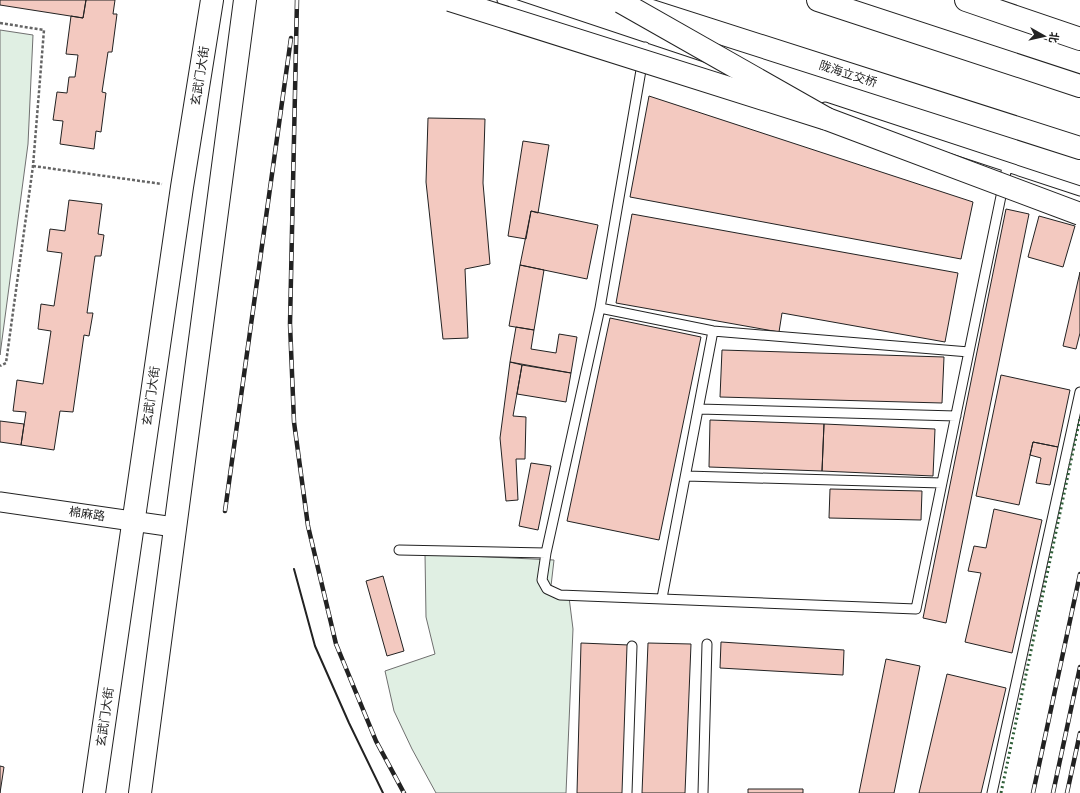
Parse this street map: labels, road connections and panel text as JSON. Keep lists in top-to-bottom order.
{
  "streets": {
    "main road": ["陇海立交桥", "玄武门大街"],
    "street": ["棉麻路"]
  },
  "crossings": [
    ["玄武门大街", "棉麻路"]
  ],
  "north": "right"
}
